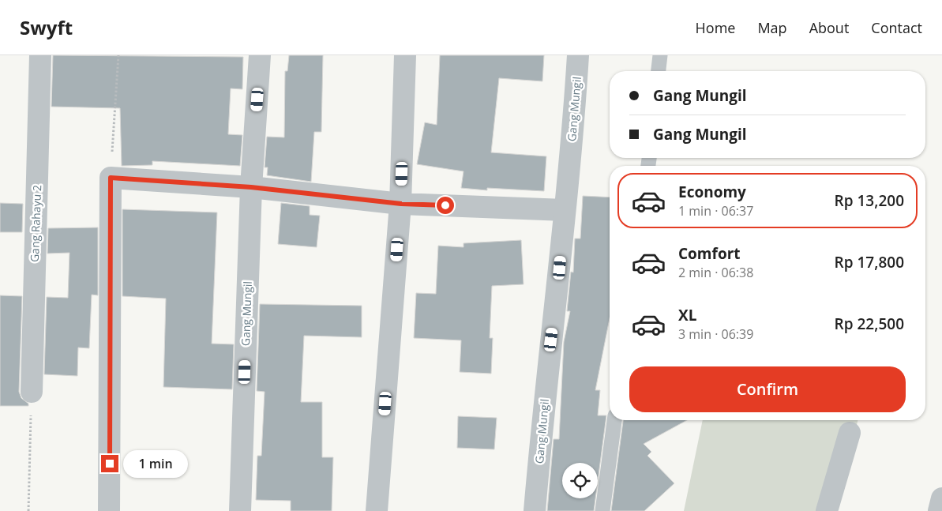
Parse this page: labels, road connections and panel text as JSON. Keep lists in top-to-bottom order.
{
  "streets": {
    "street": ["Gang Mungil", "Gang Rahayu 2"]
  },
  "page": {
    "header": "Swyft",
    "nav": [
      "Home",
      "Map",
      "About",
      "Contact"
    ],
    "banner": ["Gang Mungil", "Gang Mungil"],
    "list": [
      {
        "name": "Economy",
        "note": "1 min · 06:37",
        "value": "Rp 13,200"
      },
      {
        "name": "Comfort",
        "note": "2 min · 06:38",
        "value": "Rp 17,800"
      },
      {
        "name": "XL",
        "note": "3 min · 06:39",
        "value": "Rp 22,500"
      }
    ],
    "buttons": "Confirm",
    "bubble": "1 min"
  }
}
